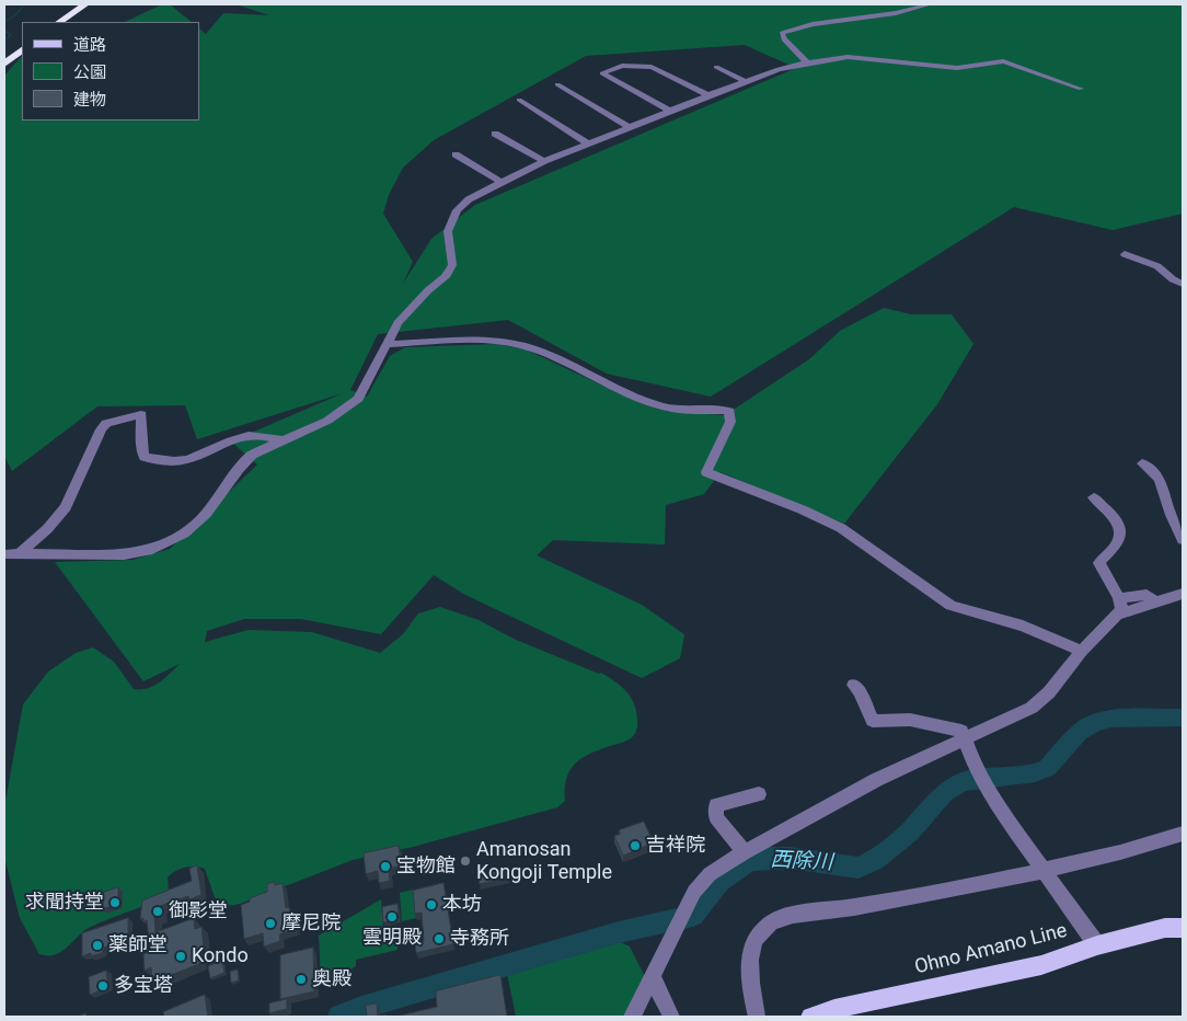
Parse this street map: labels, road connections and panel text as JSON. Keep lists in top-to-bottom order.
{
  "streets": {
    "main road": ["Ohno Amano Line"]
  },
  "water": ["西除川"],
  "places": [
    "吉祥院",
    "Amanosan Kongoji Temple",
    "宝物館",
    "求聞持堂",
    "本坊",
    "御影堂",
    "雲明殿",
    "摩尼院",
    "寺務所",
    "薬師堂",
    "Kondo",
    "奥殿",
    "多宝塔"
  ],
  "legend": ["道路", "公園", "建物"]
}
